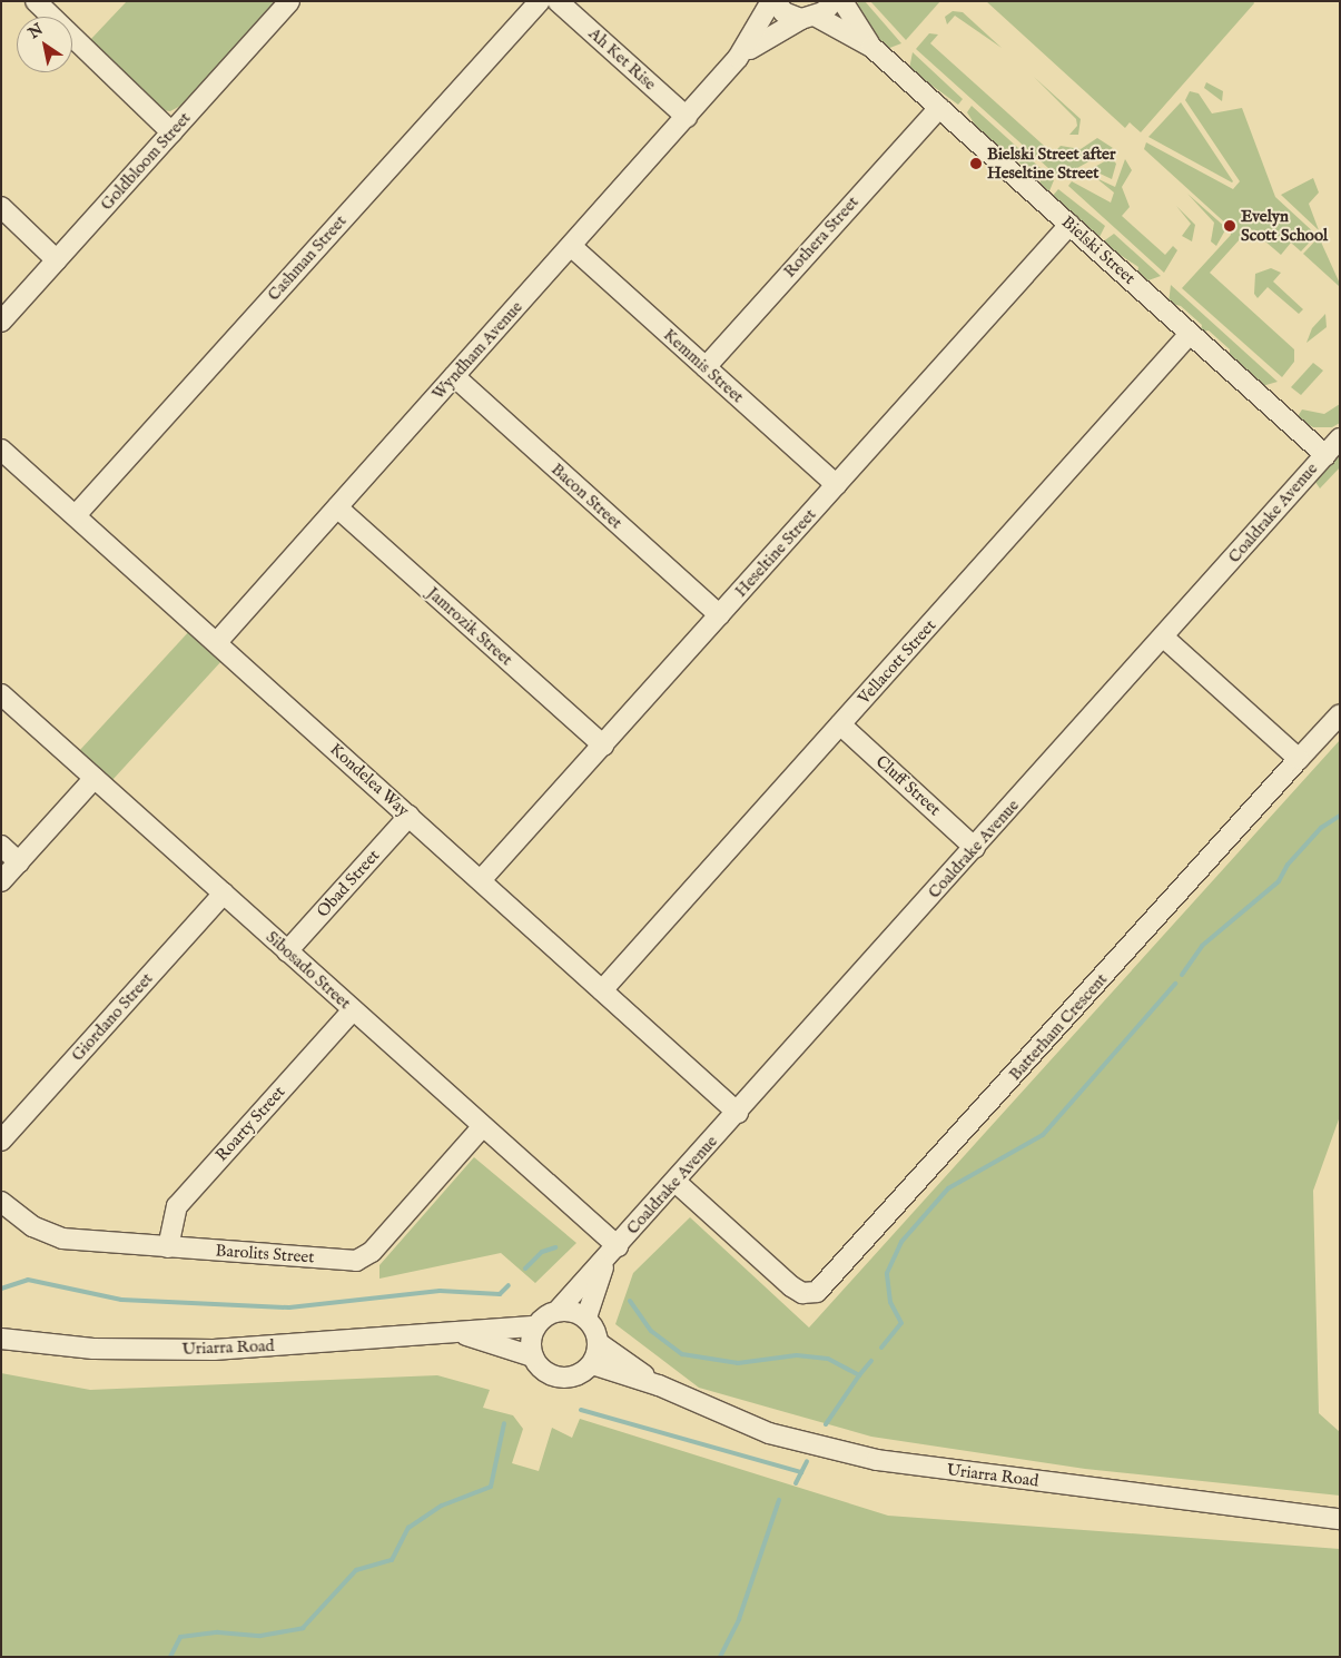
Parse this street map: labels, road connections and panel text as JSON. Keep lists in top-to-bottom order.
{
  "streets": {
    "street": [
      "Ah Ket Rise",
      "Goldbloom Street",
      "Rothera Street",
      "Bielski Street",
      "Cashman Street",
      "Wyndham Avenue",
      "Kemmis Street",
      "Bacon Street",
      "Coaldrake Avenue",
      "Heseltine Street",
      "Jamrozik Street",
      "Vellacott Street",
      "Kondelea Way",
      "Cluff Street",
      "Obad Street",
      "Sibosado Street",
      "Giordano Street",
      "Batterham Crescent",
      "Roarty Street",
      "Barolits Street",
      "Uriarra Road"
    ]
  },
  "crossings": [
    ["Ah Ket Rise", "Wyndham Avenue"],
    ["Rothera Street", "Bielski Street"],
    ["Rothera Street", "Kemmis Street"],
    ["Bielski Street", "Wyndham Avenue"],
    ["Bielski Street", "Coaldrake Avenue"],
    ["Bielski Street", "Heseltine Street"],
    ["Bielski Street", "Vellacott Street"],
    ["Cashman Street", "Kondelea Way"],
    ["Wyndham Avenue", "Kemmis Street"],
    ["Wyndham Avenue", "Bacon Street"],
    ["Wyndham Avenue", "Jamrozik Street"],
    ["Wyndham Avenue", "Kondelea Way"],
    ["Kemmis Street", "Heseltine Street"],
    ["Bacon Street", "Heseltine Street"],
    ["Coaldrake Avenue", "Kondelea Way"],
    ["Coaldrake Avenue", "Cluff Street"],
    ["Coaldrake Avenue", "Sibosado Street"],
    ["Coaldrake Avenue", "Batterham Crescent"],
    ["Coaldrake Avenue", "Uriarra Road"],
    ["Heseltine Street", "Jamrozik Street"],
    ["Heseltine Street", "Kondelea Way"],
    ["Vellacott Street", "Kondelea Way"],
    ["Vellacott Street", "Cluff Street"],
    ["Kondelea Way", "Obad Street"],
    ["Obad Street", "Sibosado Street"],
    ["Sibosado Street", "Giordano Street"],
    ["Sibosado Street", "Roarty Street"],
    ["Sibosado Street", "Barolits Street"],
    ["Roarty Street", "Barolits Street"]
  ],
  "places": ["Bielski Street after Heseltine Street", "Evelyn Scott School"],
  "north": "top left"
}
